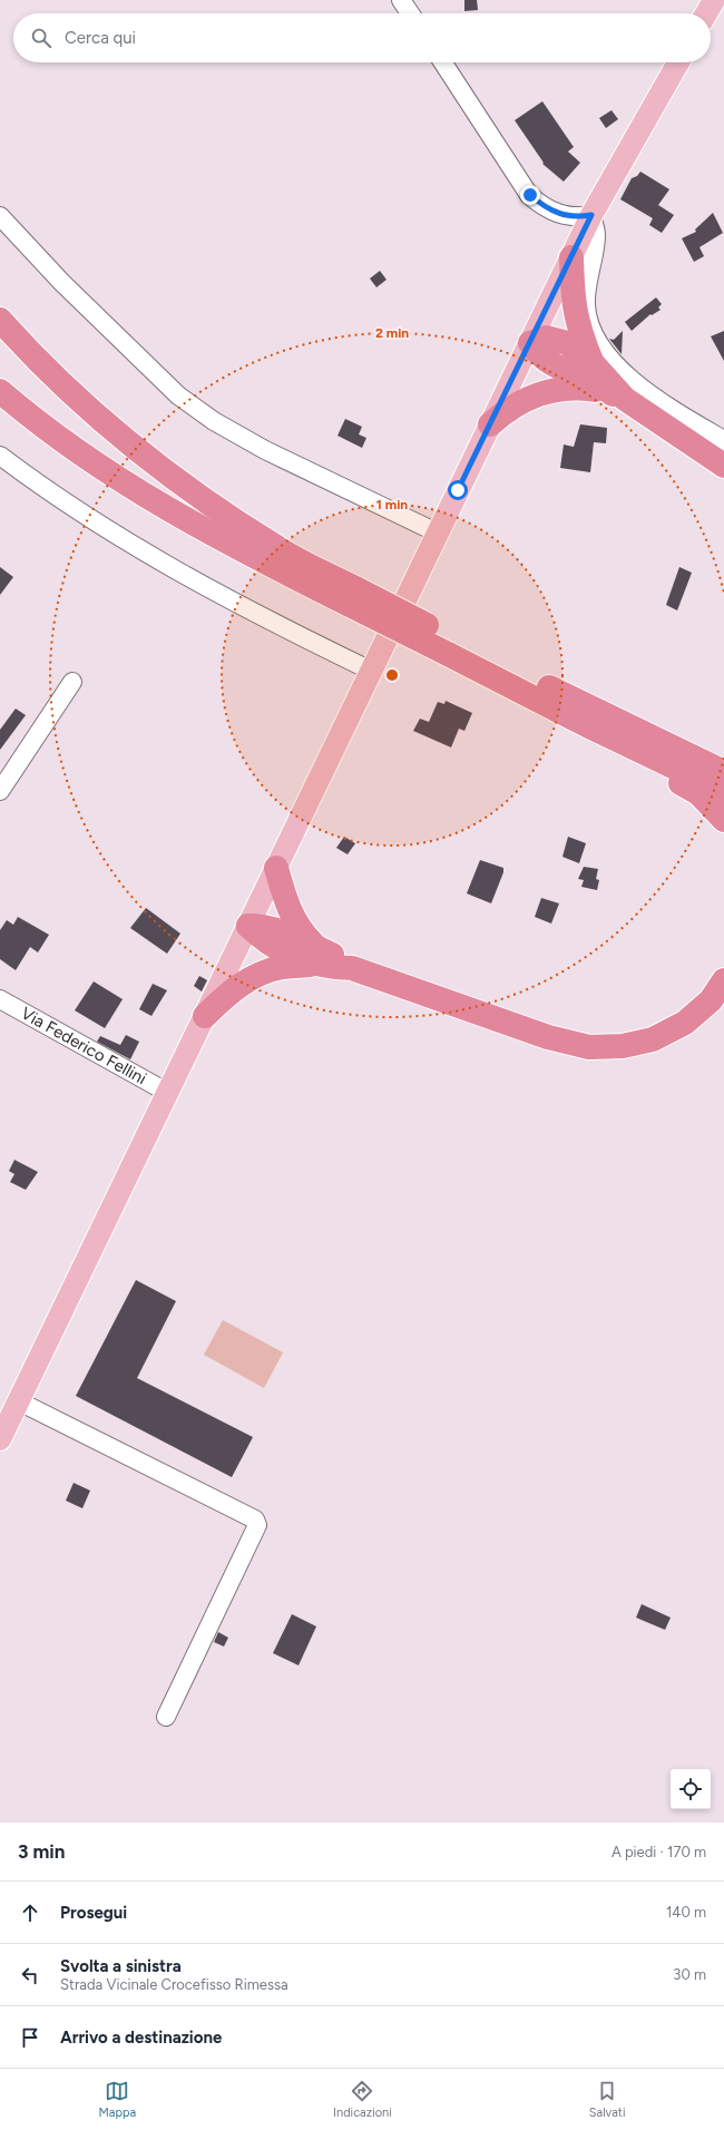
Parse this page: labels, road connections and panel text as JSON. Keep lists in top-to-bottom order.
{
  "streets": {
    "street": ["Via Federico Fellini"]
  },
  "page": {
    "search": "Cerca qui",
    "heading": ["3 min", "A piedi · 170 m"],
    "list": [
      ["Prosegui", "140 m"],
      ["Svolta a sinistra", "Strada Vicinale Crocefisso Rimessa", "30 m"],
      "Arrivo a destinazione"
    ],
    "nav": ["Mappa", "Indicazioni", "Salvati"]
  },
  "rings": ["2 min", "1 min"]
}
